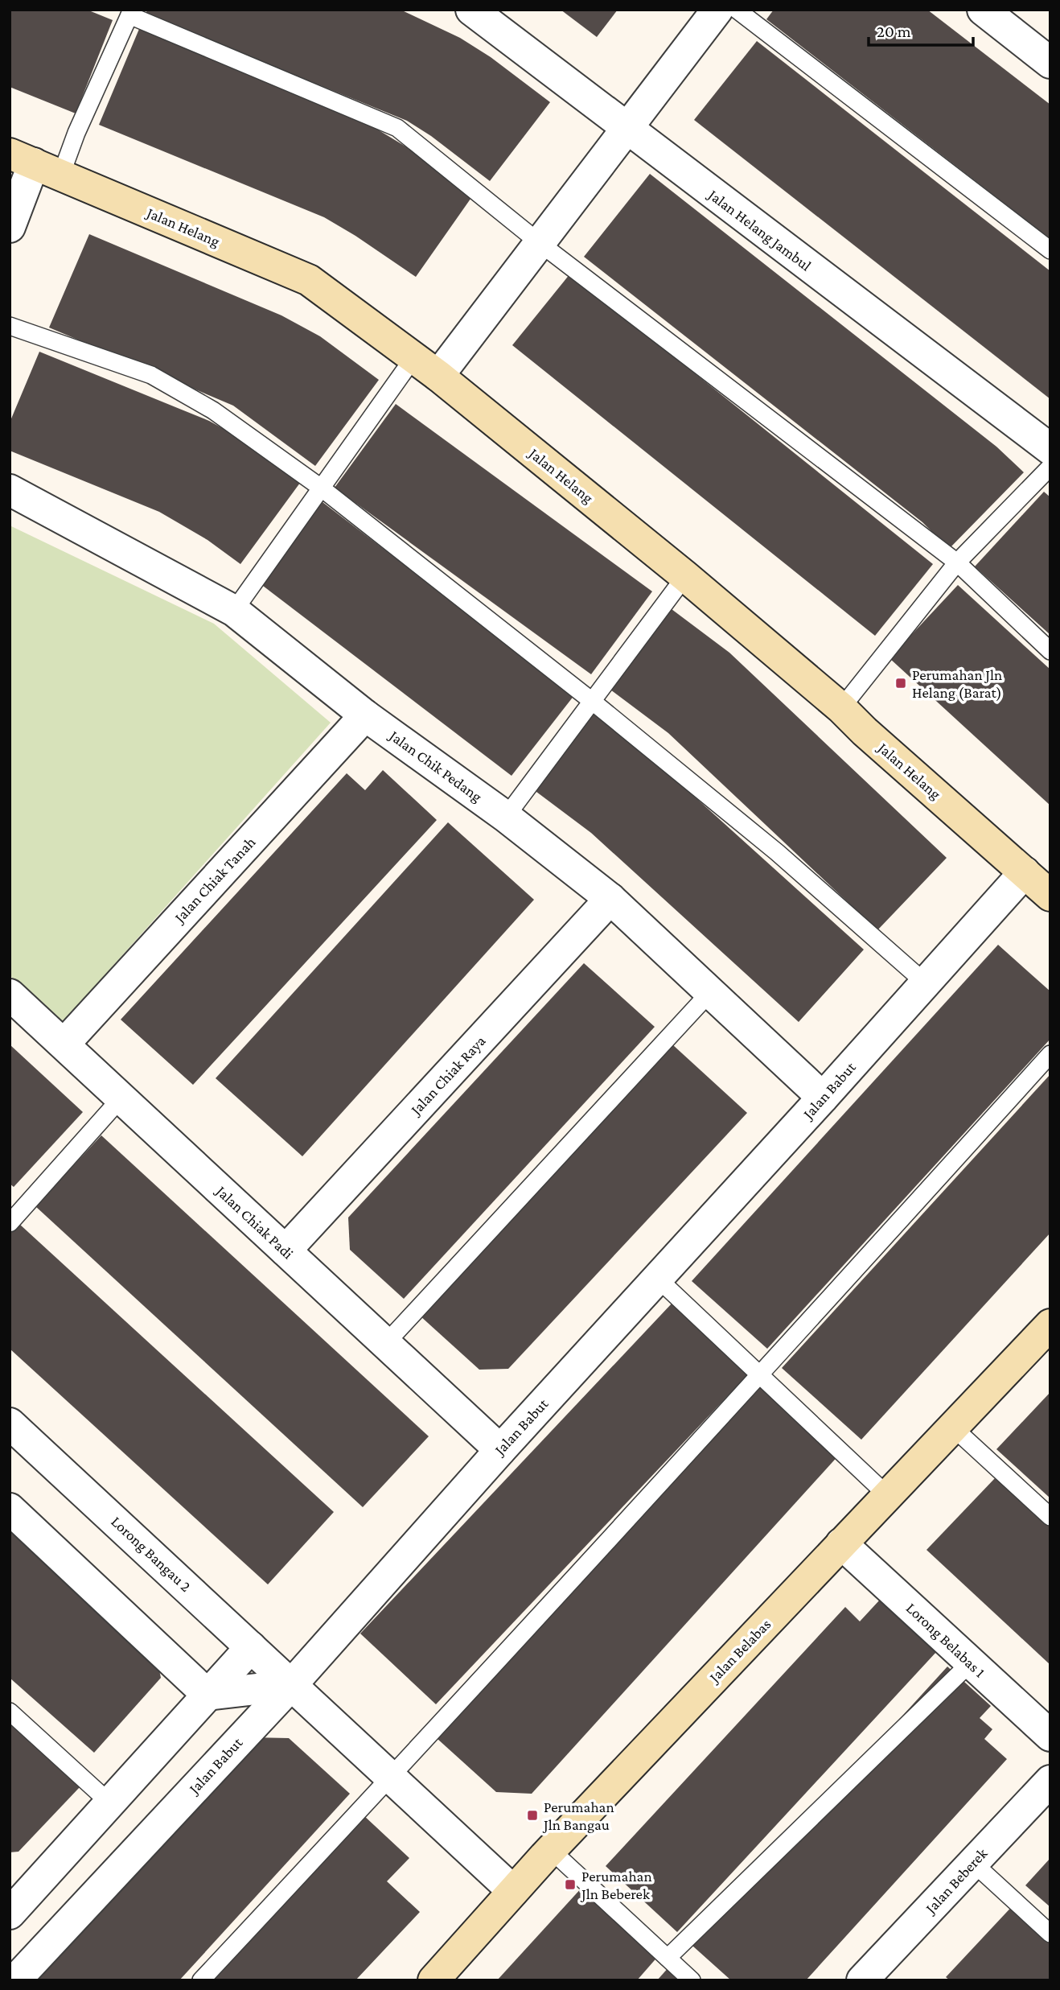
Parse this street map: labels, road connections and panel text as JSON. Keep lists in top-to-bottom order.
{
  "streets": {
    "street": [
      "Jalan Helang",
      "Jalan Helang Jambul",
      "Jalan Chik Pedang",
      "Jalan Chiak Tanah",
      "Jalan Chiak Raya",
      "Jalan Babut",
      "Jalan Chiak Padi",
      "Lorong Bangau 2",
      "Lorong Belabas 1",
      "Jalan Belabas",
      "Jalan Beberek"
    ]
  },
  "crossings": [
    ["Jalan Helang", "Jalan Babut"],
    ["Jalan Chik Pedang", "Jalan Chiak Tanah"],
    ["Jalan Chik Pedang", "Jalan Chiak Raya"],
    ["Jalan Chik Pedang", "Jalan Babut"],
    ["Jalan Chiak Tanah", "Jalan Chiak Padi"],
    ["Jalan Chiak Raya", "Jalan Chiak Padi"],
    ["Jalan Babut", "Jalan Chiak Padi"],
    ["Jalan Babut", "Lorong Bangau 2"],
    ["Lorong Bangau 2", "Jalan Belabas"],
    ["Lorong Belabas 1", "Jalan Belabas"]
  ],
  "places": {
    "transit": ["Perumahan Jln Helang (Barat)", "Perumahan Jln Bangau", "Perumahan Jln Beberek"]
  },
  "scale_bar": "20 m"
}
